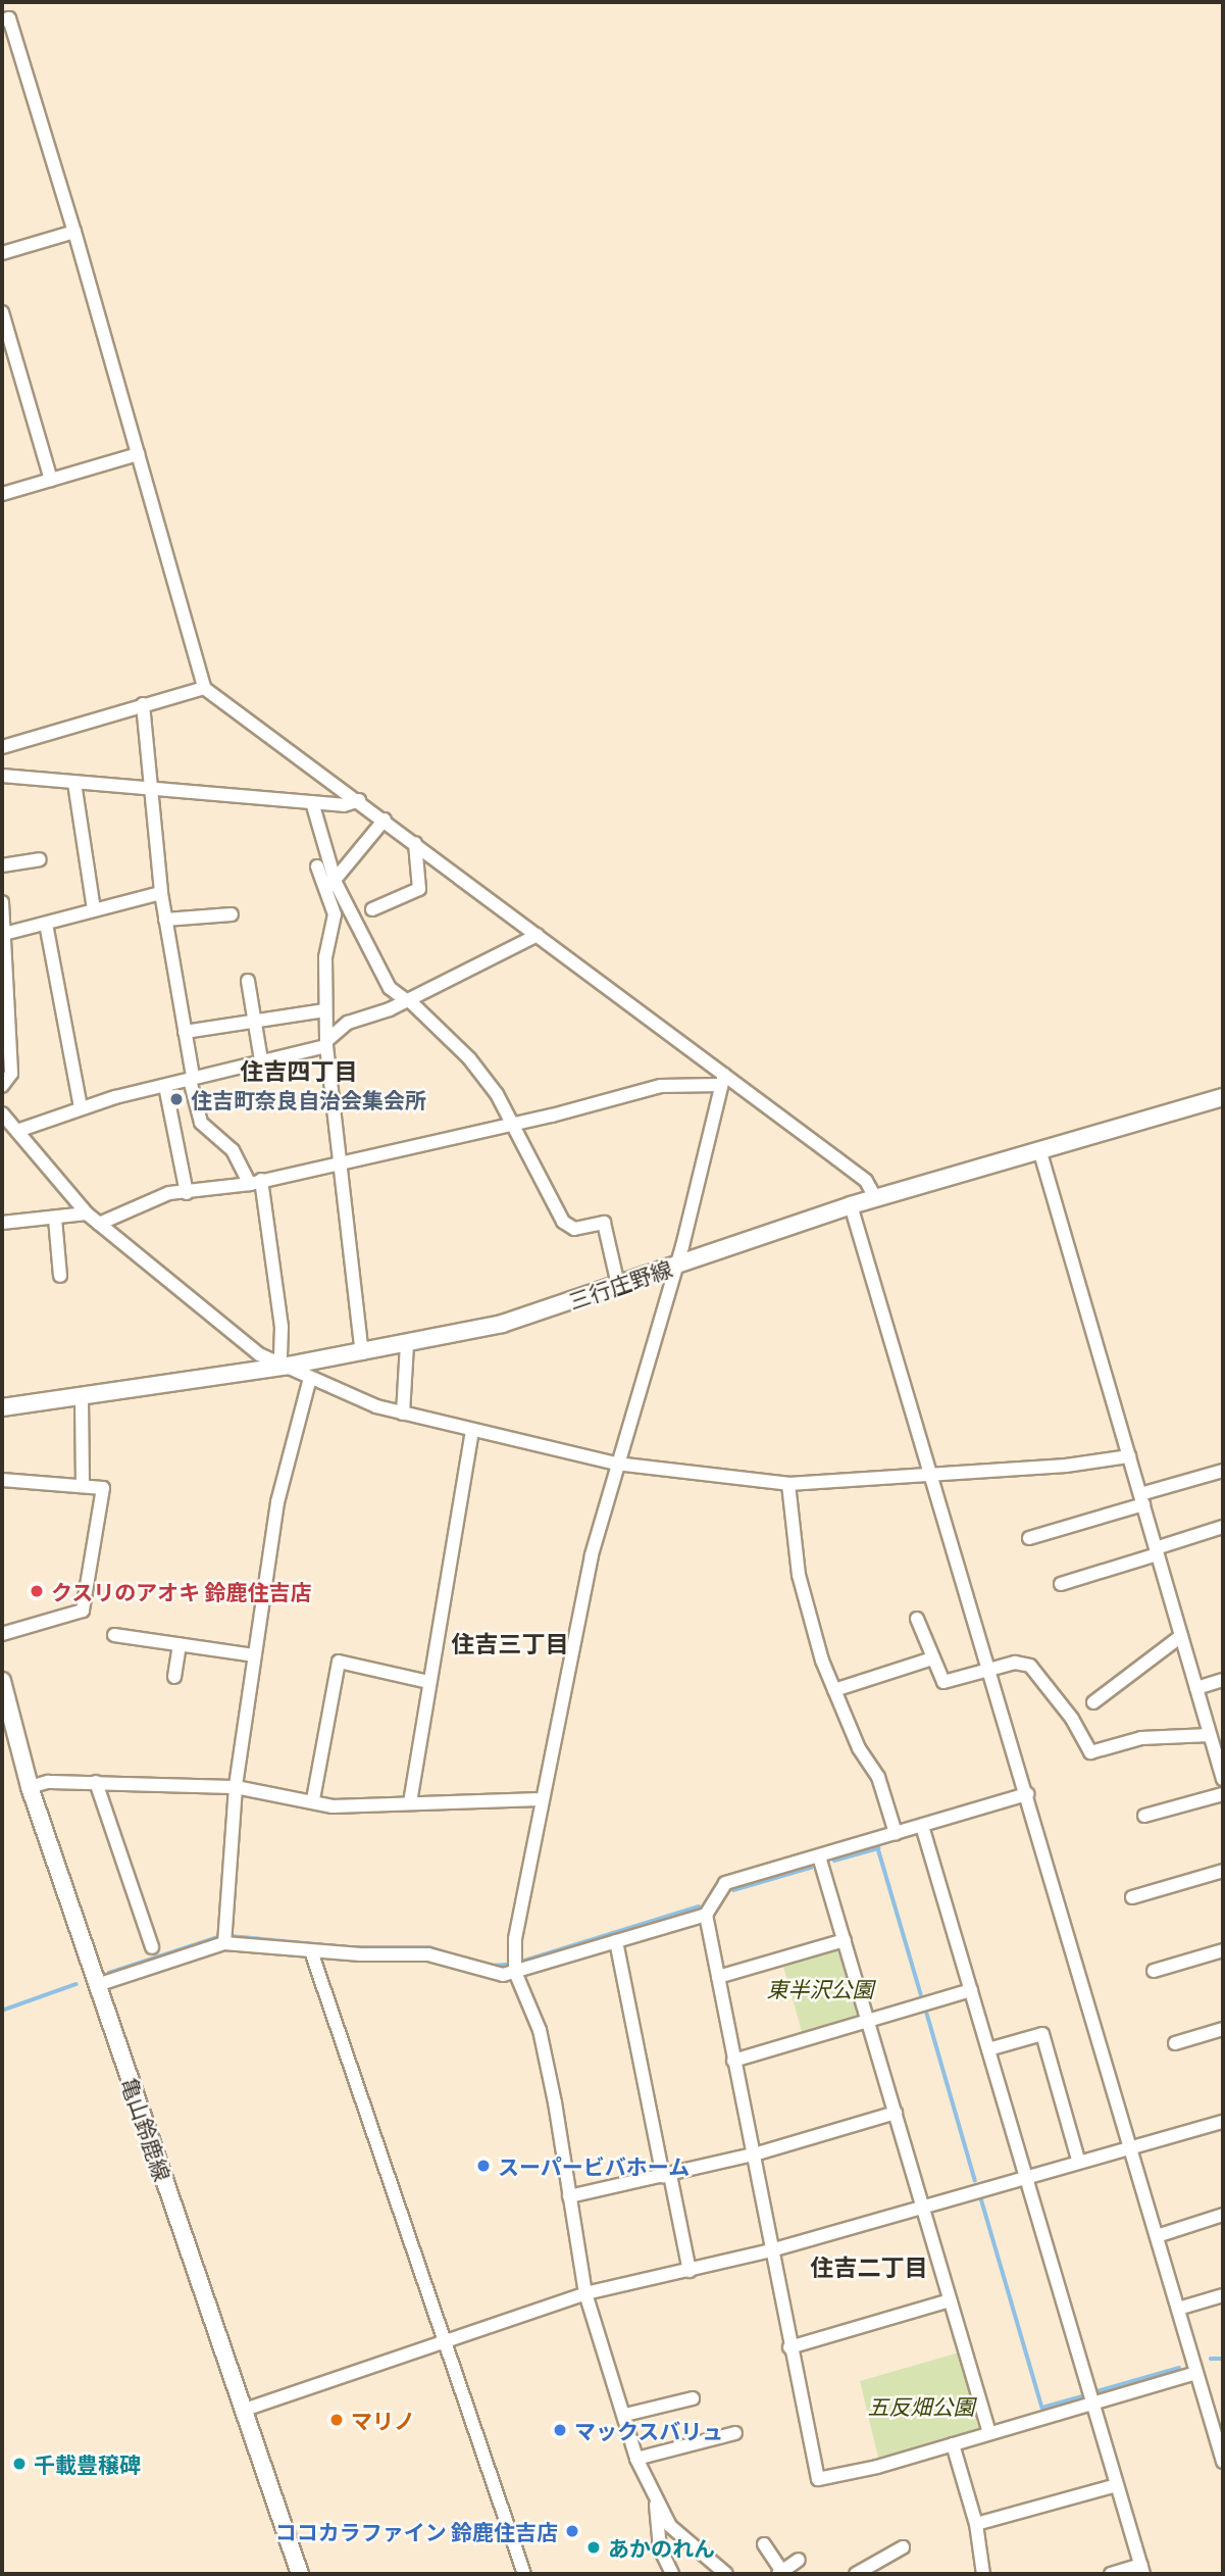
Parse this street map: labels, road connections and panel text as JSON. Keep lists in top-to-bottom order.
{
  "streets": {
    "main road": ["三行庄野線", "亀山鈴鹿線"]
  },
  "districts": ["住吉四丁目", "住吉三丁目", "住吉二丁目"],
  "parks": ["東半沢公園", "五反畑公園"],
  "places": [
    "住吉町奈良自治会集会所",
    "クスリのアオキ 鈴鹿住吉店",
    "スーパービバホーム",
    "マリノ",
    "マックスバリュ",
    "千載豊穣碑",
    "ココカラファイン 鈴鹿住吉店",
    "あかのれん"
  ]
}
